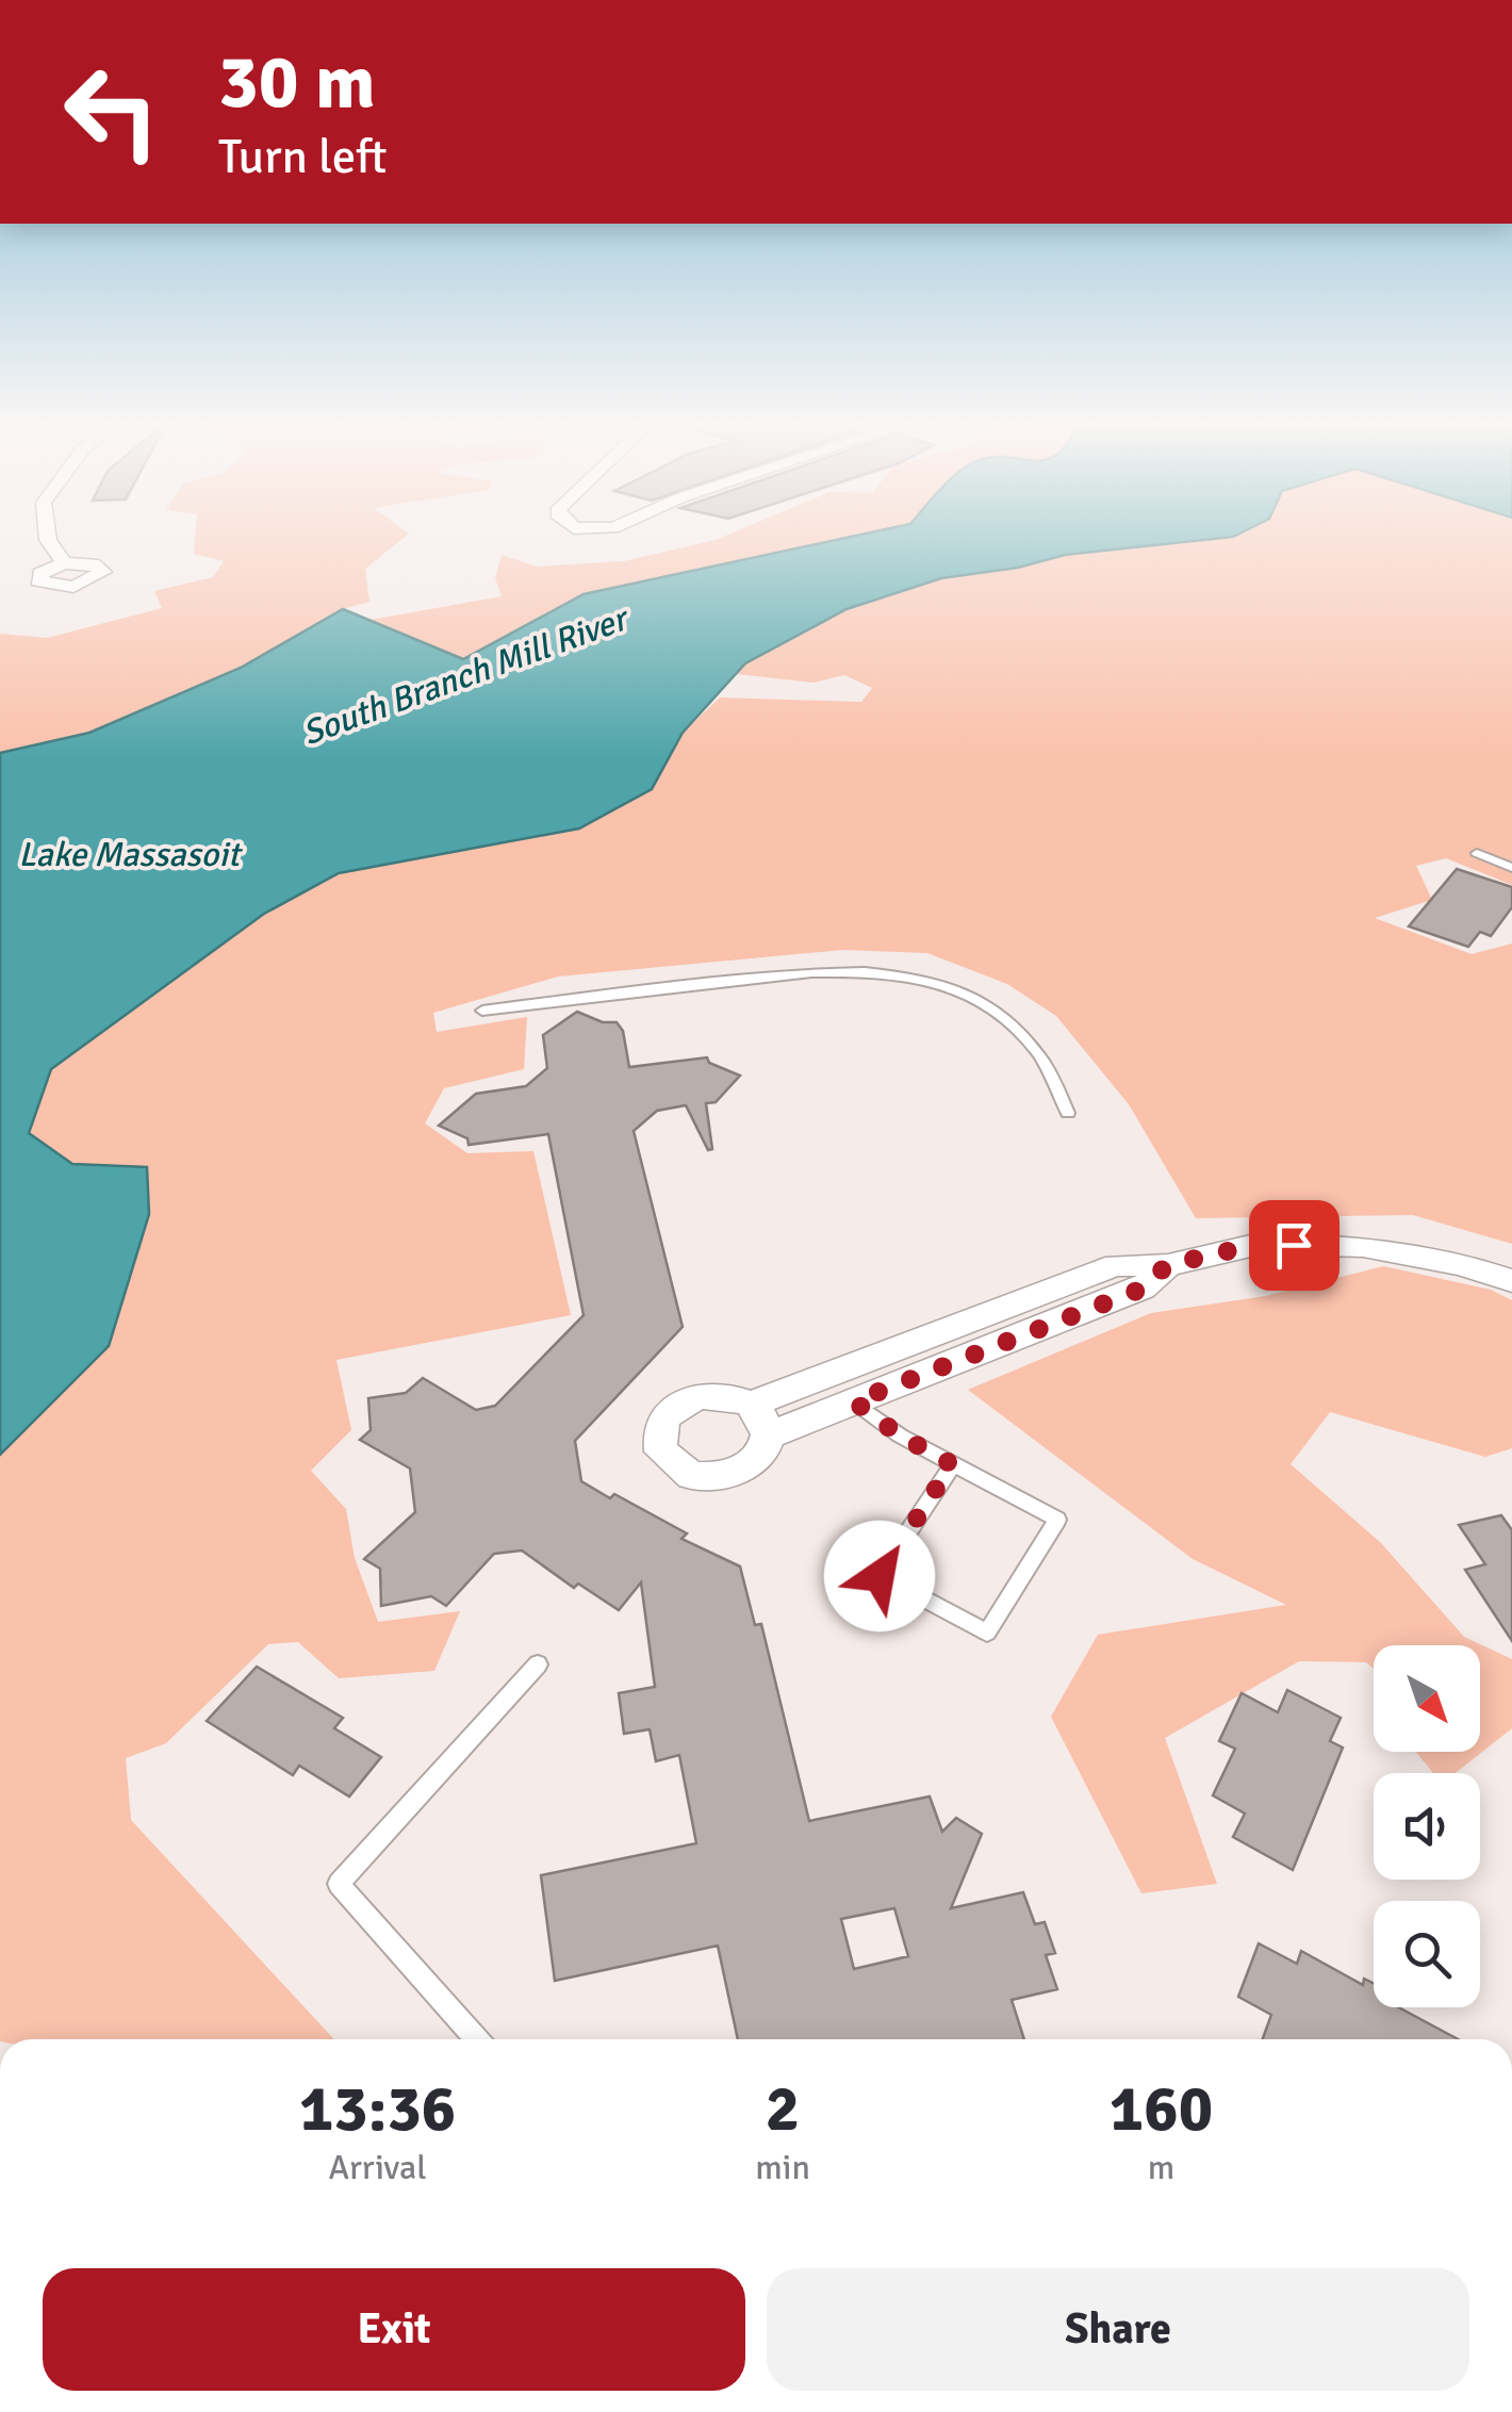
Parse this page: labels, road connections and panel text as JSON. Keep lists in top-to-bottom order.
{
  "water": ["South Branch Mill River", "Lake Massasoit"],
  "north": "bottom right",
  "page": {
    "turn": ["30 m", "Turn left"],
    "eta": [
      "13:36",
      "Arrival",
      "2",
      "min",
      "160",
      "m"
    ],
    "buttons": ["Exit", "Share"]
  }
}
